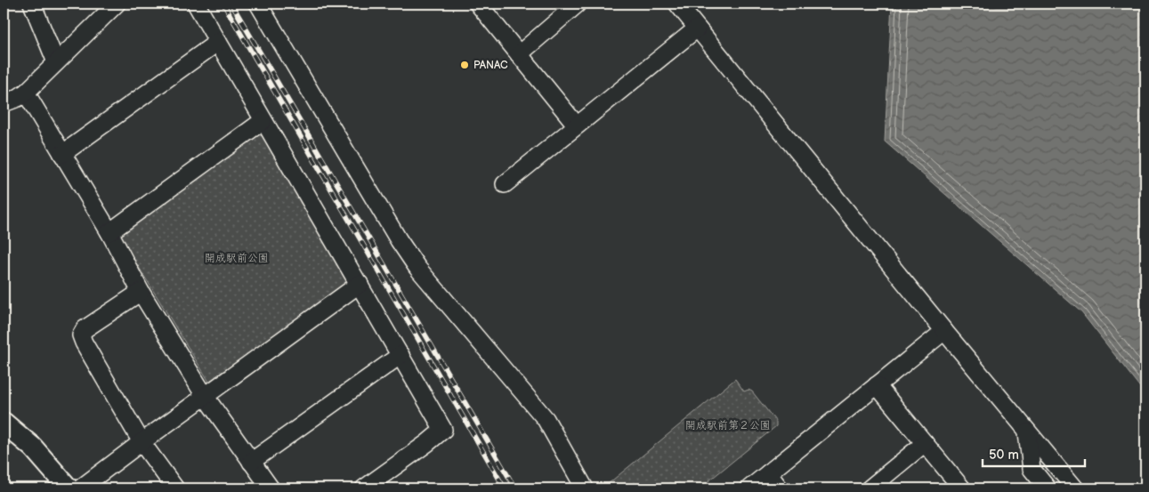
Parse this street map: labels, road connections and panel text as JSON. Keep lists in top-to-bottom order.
{
  "parks": ["開成駅前公園", "開成駅前第２公園"],
  "places": ["PANAC"],
  "scale_bar": "50 m"
}
